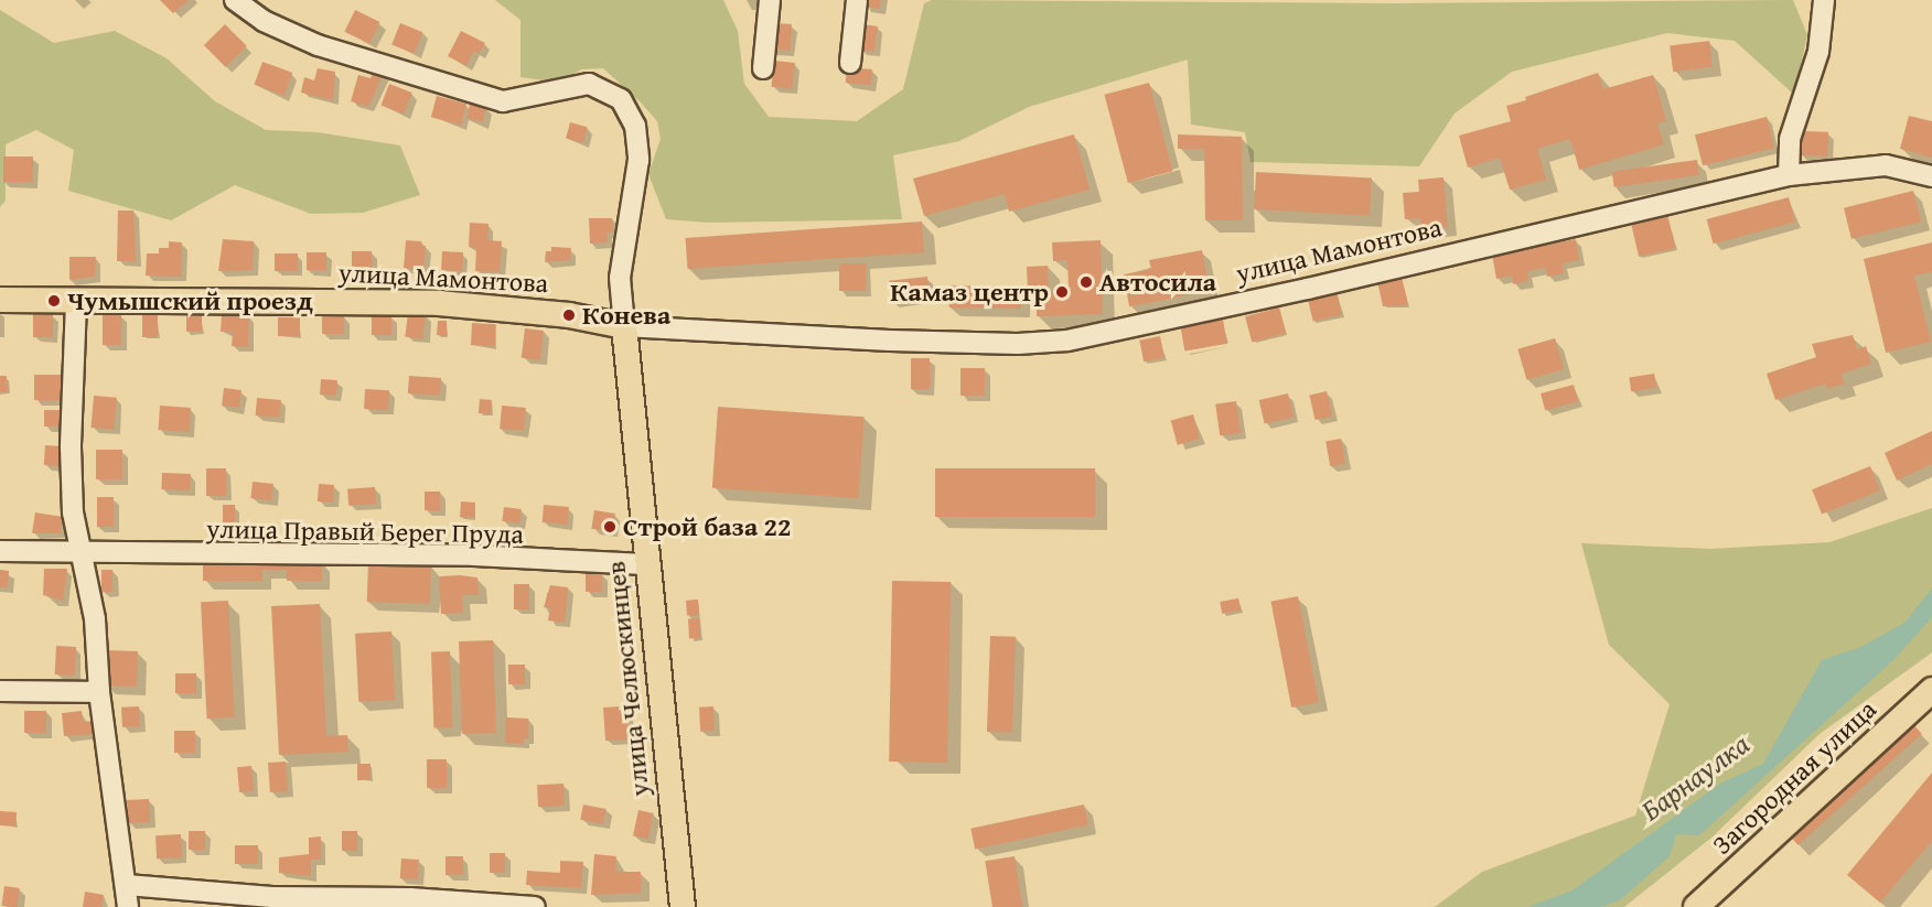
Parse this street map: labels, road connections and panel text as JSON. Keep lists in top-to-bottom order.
{
  "streets": {
    "main road": ["улица Мамонтова", "улица Челюскинцев", "Загородная улица"],
    "street": ["улица Правый Берег Пруда"]
  },
  "crossings": [
    ["улица Мамонтова", "улица Челюскинцев"],
    ["улица Правый Берег Пруда", "улица Челюскинцев"]
  ],
  "water": ["Барнаулка"],
  "places": [
    "Автосила",
    "Камаз центр",
    "Чумышский проезд",
    "Конева",
    "Строй база 22"
  ]
}
